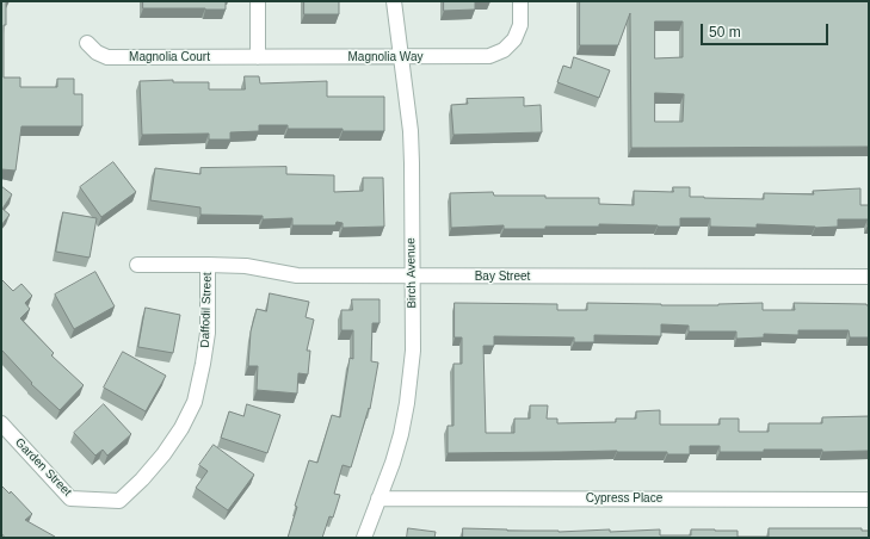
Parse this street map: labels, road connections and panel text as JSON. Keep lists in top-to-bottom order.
{
  "streets": {
    "street": [
      "Magnolia Court",
      "Magnolia Way",
      "Birch Avenue",
      "Bay Street",
      "Daffodil Street",
      "Garden Street",
      "Cypress Place"
    ]
  },
  "crossings": [
    ["Magnolia Court", "Magnolia Way"],
    ["Magnolia Way", "Birch Avenue"],
    ["Birch Avenue", "Bay Street"],
    ["Birch Avenue", "Cypress Place"],
    ["Bay Street", "Daffodil Street"],
    ["Daffodil Street", "Garden Street"]
  ],
  "scale_bar": "50 m"
}
